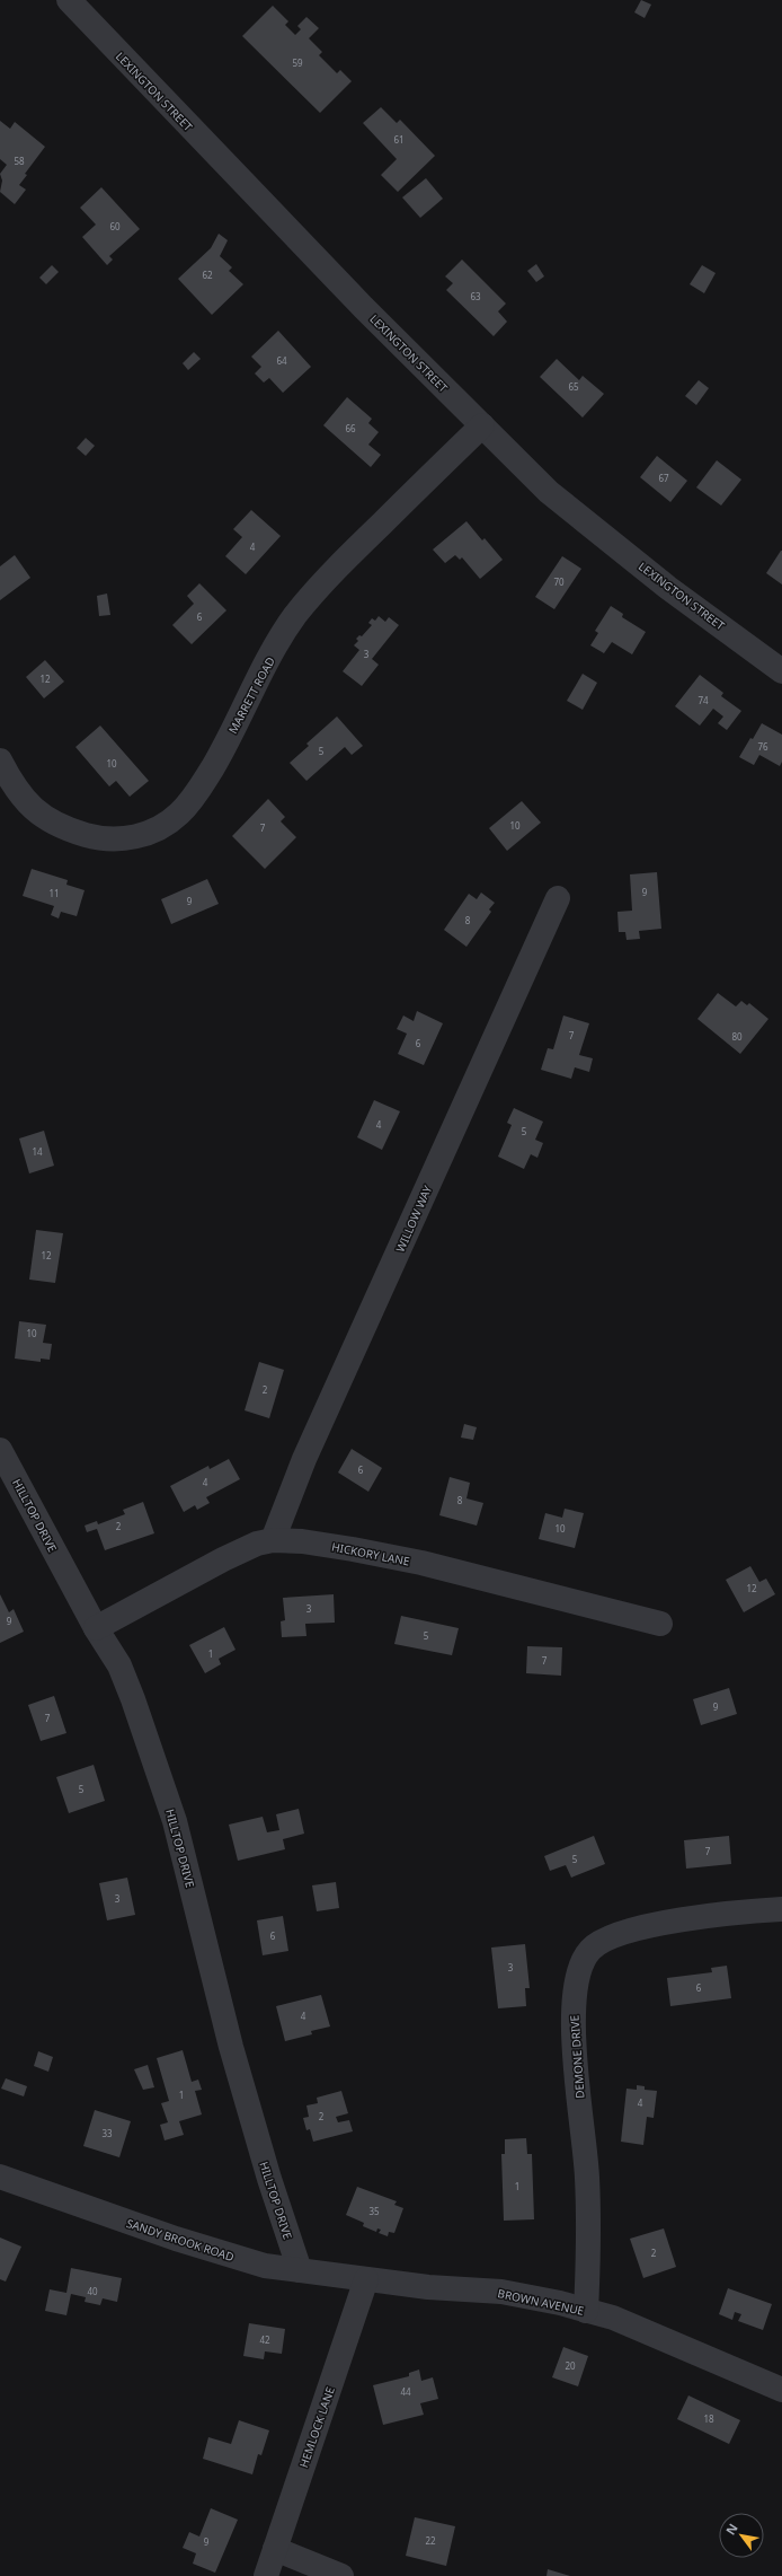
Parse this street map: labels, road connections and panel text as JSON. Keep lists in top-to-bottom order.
{
  "streets": {
    "street": [
      "LEXINGTON STREET",
      "MARRETT ROAD",
      "WILLOW WAY",
      "HILLTOP DRIVE",
      "HICKORY LANE",
      "DEMONE DRIVE",
      "SANDY BROOK ROAD",
      "BROWN AVENUE",
      "HEMLOCK LANE"
    ]
  },
  "crossings": [
    ["LEXINGTON STREET", "MARRETT ROAD"],
    ["WILLOW WAY", "HICKORY LANE"],
    ["HILLTOP DRIVE", "HICKORY LANE"],
    ["HILLTOP DRIVE", "SANDY BROOK ROAD"],
    ["DEMONE DRIVE", "BROWN AVENUE"],
    ["SANDY BROOK ROAD", "BROWN AVENUE"],
    ["SANDY BROOK ROAD", "HEMLOCK LANE"],
    ["BROWN AVENUE", "HEMLOCK LANE"]
  ],
  "house_numbers": [
    "59",
    "61",
    "58",
    "60",
    "62",
    "63",
    "64",
    "65",
    "66",
    "67",
    "4",
    "70",
    "6",
    "3",
    "12",
    "74",
    "76",
    "5",
    "10",
    "10",
    "7",
    "9",
    "11",
    "9",
    "8",
    "7",
    "80",
    "6",
    "4",
    "5",
    "14",
    "12",
    "10",
    "2",
    "6",
    "4",
    "8",
    "2",
    "10",
    "12",
    "3",
    "9",
    "5",
    "1",
    "7",
    "9",
    "7",
    "5",
    "7",
    "5",
    "3",
    "6",
    "3",
    "6",
    "4",
    "1",
    "4",
    "2",
    "33",
    "1",
    "35",
    "2",
    "40",
    "42",
    "20",
    "44",
    "18",
    "22",
    "9"
  ],
  "north": "top left"
}
